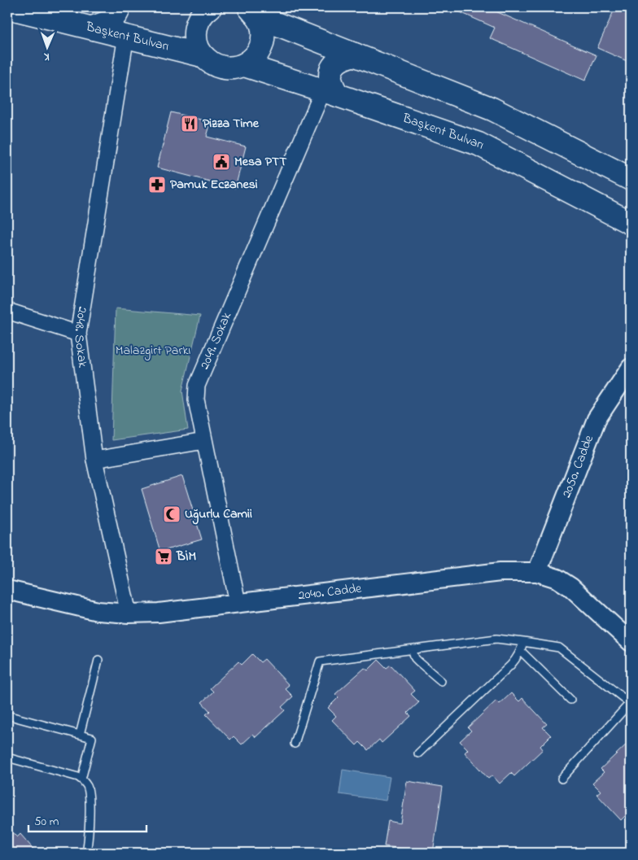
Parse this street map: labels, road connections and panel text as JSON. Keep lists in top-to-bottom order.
{
  "streets": {
    "main road": ["Başkent Bulvarı"],
    "street": [
      "2048. Sokak",
      "2049. Sokak",
      "2050. Cadde",
      "2040. Cadde"
    ]
  },
  "crossings": [
    ["Başkent Bulvarı", "2048. Sokak"],
    ["Başkent Bulvarı", "2049. Sokak"],
    ["2048. Sokak", "2040. Cadde"],
    ["2049. Sokak", "2040. Cadde"],
    ["2050. Cadde", "2040. Cadde"]
  ],
  "parks": ["Malazgirt Parkı"],
  "places": {
    "restaurant": ["Pizza Time"],
    "public building": ["Mesa PTT"],
    "pharmacy": ["Pamuk Eczanesi"],
    "mosque": ["Uğurlu Camii"],
    "supermarket": ["BİM"]
  },
  "scale_bar": "50 m",
  "north": "bottom"
}
